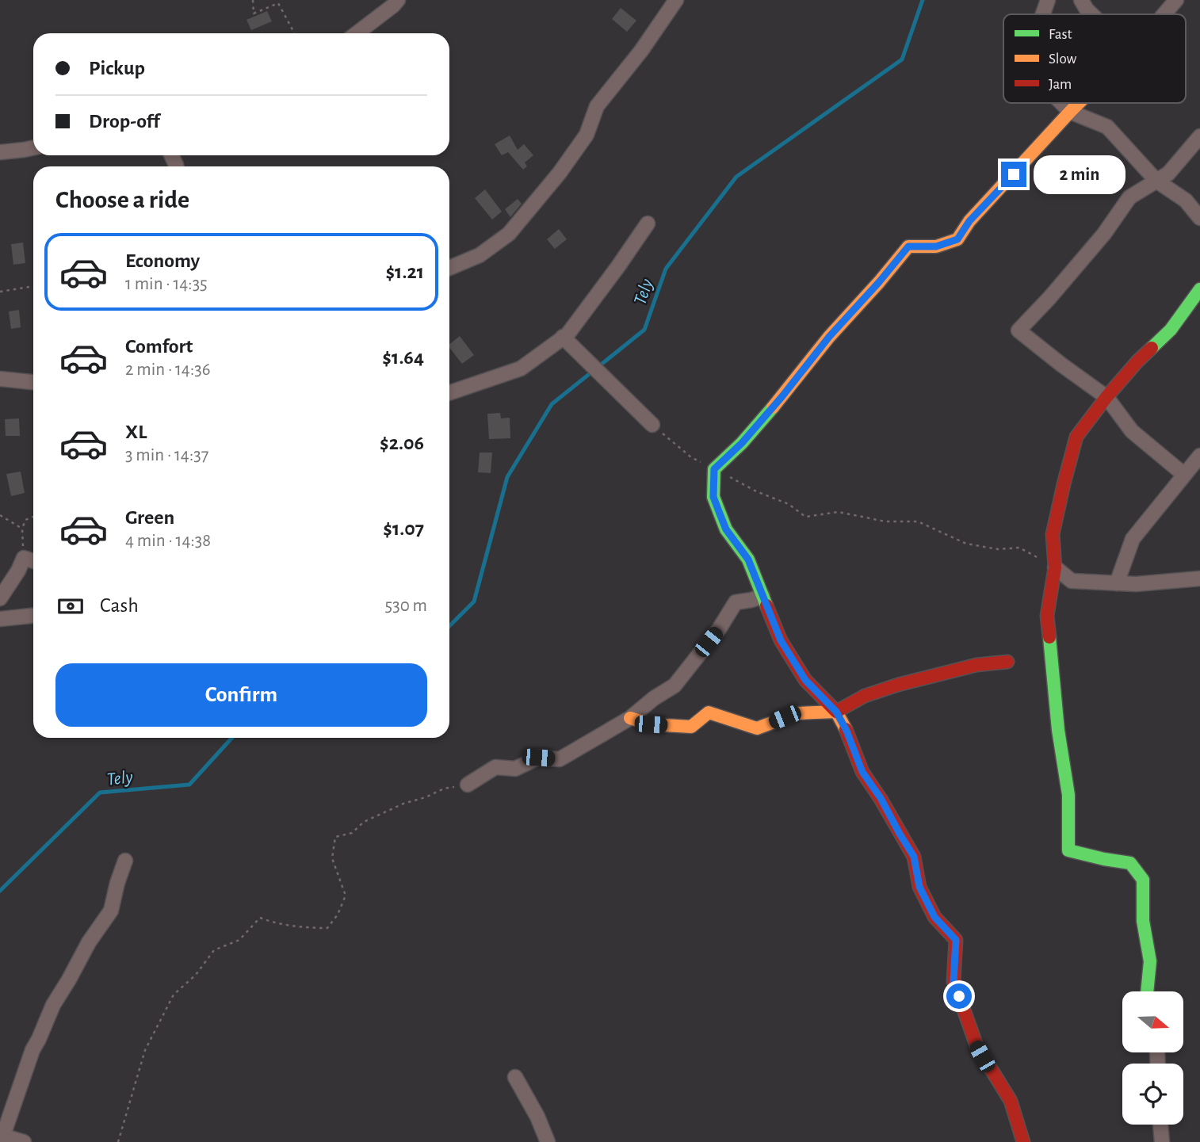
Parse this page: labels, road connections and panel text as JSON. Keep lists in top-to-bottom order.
{
  "water": ["Tely"],
  "legend": ["Fast", "Slow", "Jam"],
  "north": "right",
  "page": {
    "banner": ["Pickup", "Drop-off"],
    "bubble": "2 min",
    "heading": "Choose a ride",
    "list": [
      {
        "name": "Economy",
        "note": "1 min · 14:35",
        "value": "$1.21"
      },
      {
        "name": "Comfort",
        "note": "2 min · 14:36",
        "value": "$1.64"
      },
      {
        "name": "XL",
        "note": "3 min · 14:37",
        "value": "$2.06"
      },
      {
        "name": "Green",
        "note": "4 min · 14:38",
        "value": "$1.07"
      }
    ],
    "pay": ["Cash", "530 m"],
    "buttons": "Confirm"
  }
}
